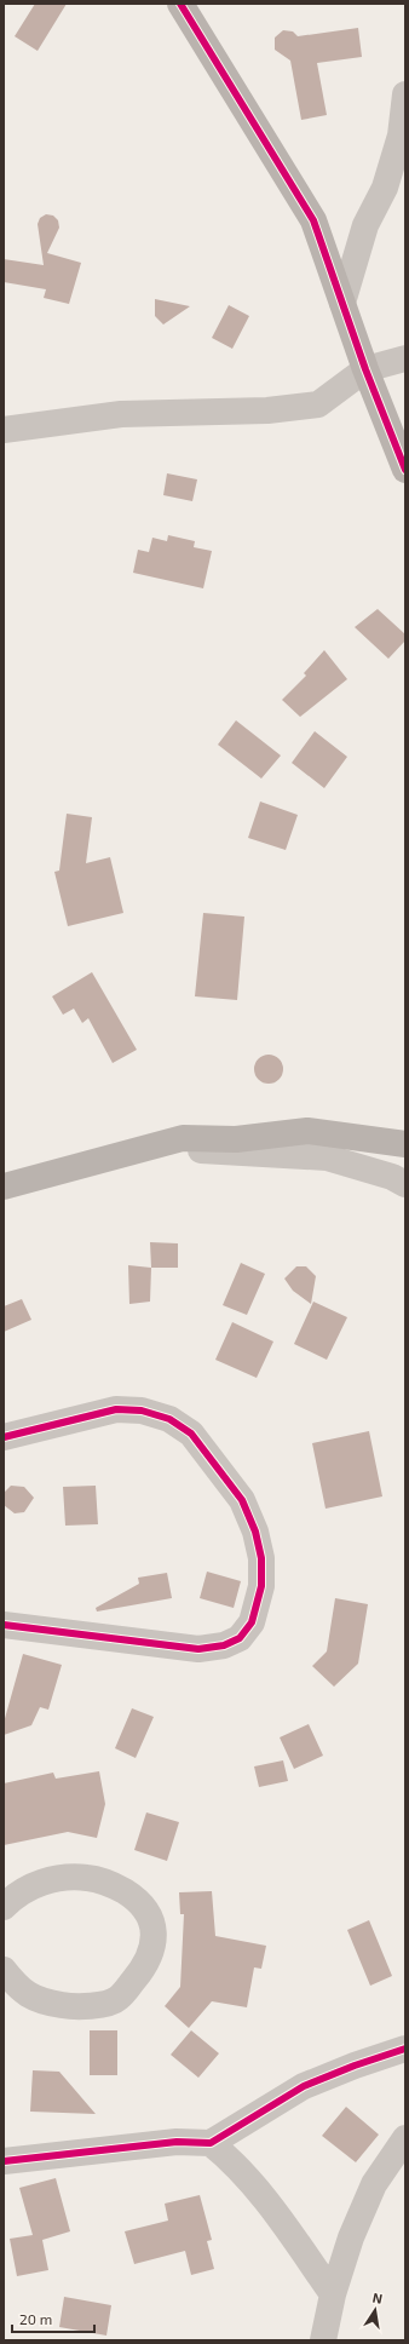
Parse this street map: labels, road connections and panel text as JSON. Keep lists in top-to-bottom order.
{
  "scale_bar": "20 m",
  "north": "top"
}
